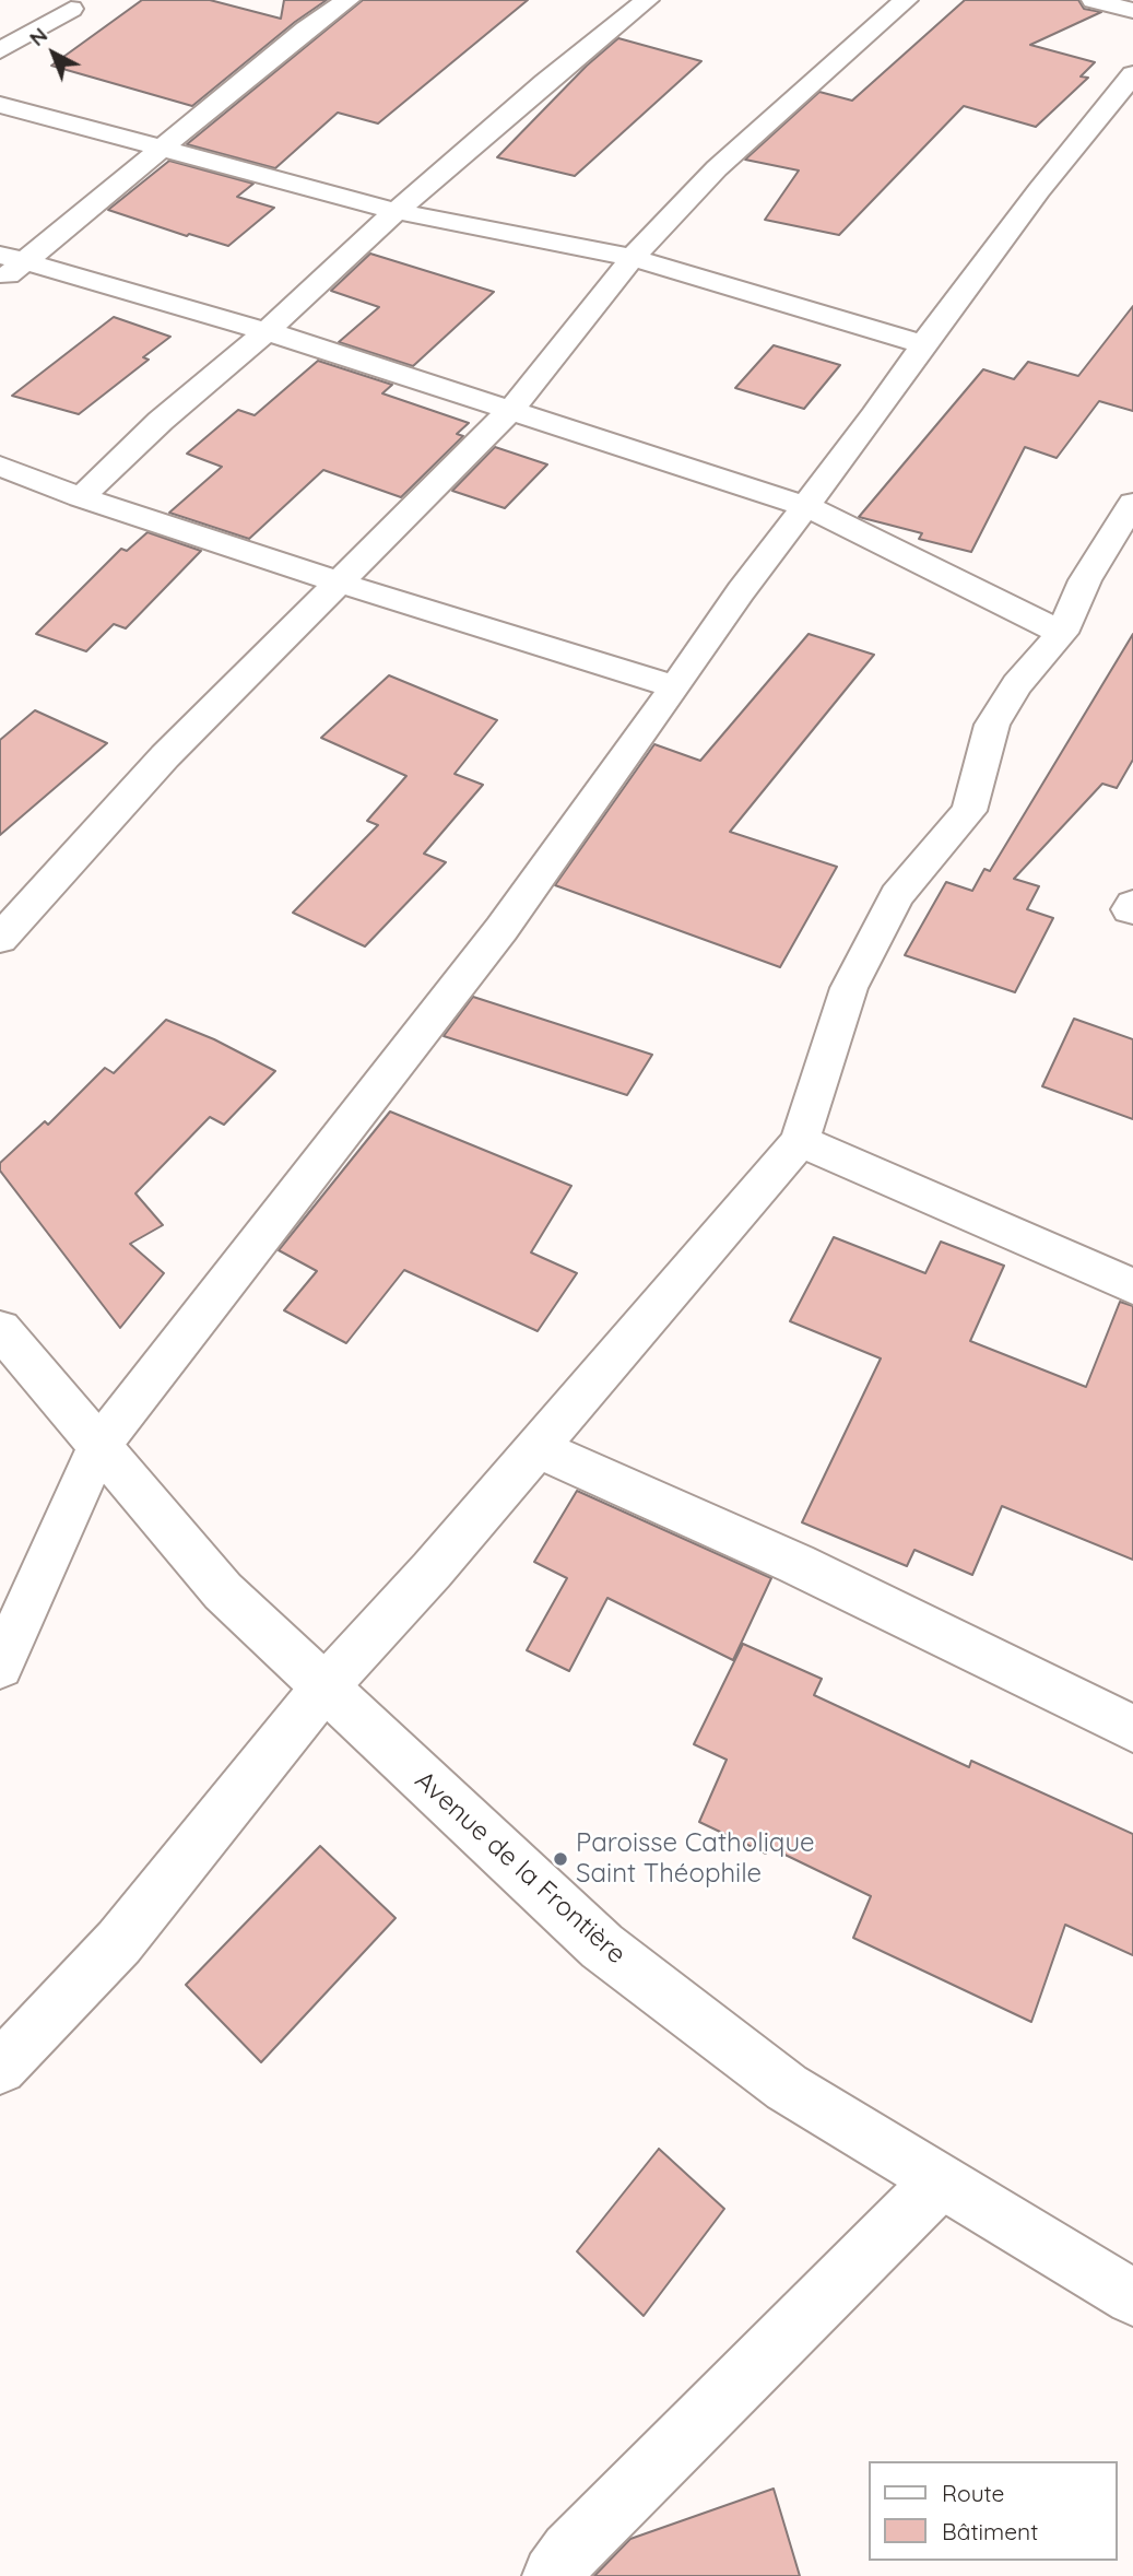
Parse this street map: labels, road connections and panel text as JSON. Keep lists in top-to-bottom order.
{
  "streets": {
    "street": ["Avenue de la Frontière"]
  },
  "places": ["Paroisse Catholique Saint Théophile"],
  "legend": ["Route", "Bâtiment"],
  "north": "top left"
}
